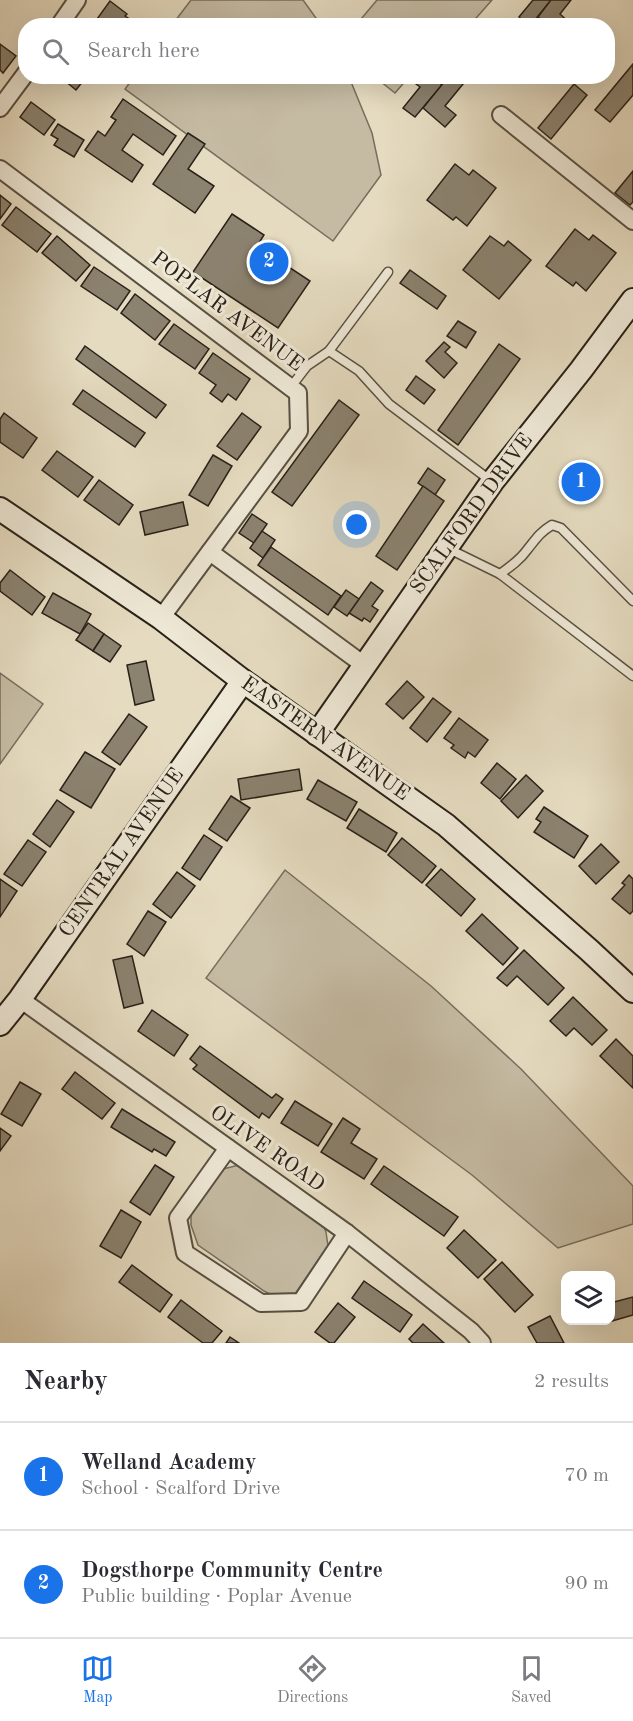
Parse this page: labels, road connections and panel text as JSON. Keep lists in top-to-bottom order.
{
  "streets": {
    "street": [
      "POPLAR AVENUE",
      "SCALFORD DRIVE",
      "EASTERN AVENUE",
      "CENTRAL AVENUE",
      "OLIVE ROAD"
    ]
  },
  "crossings": [
    ["POPLAR AVENUE", "EASTERN AVENUE"],
    ["SCALFORD DRIVE", "EASTERN AVENUE"],
    ["EASTERN AVENUE", "CENTRAL AVENUE"],
    ["CENTRAL AVENUE", "OLIVE ROAD"]
  ],
  "page": {
    "search": "Search here",
    "pins": ["2", "1"],
    "heading": ["Nearby", "2 results"],
    "list": [
      {
        "mark": "1",
        "name": "Welland Academy",
        "note": "School · Scalford Drive",
        "value": "70 m"
      },
      {
        "mark": "2",
        "name": "Dogsthorpe Community Centre",
        "note": "Public building · Poplar Avenue",
        "value": "90 m"
      }
    ],
    "nav": ["Map", "Directions", "Saved"]
  }
}
